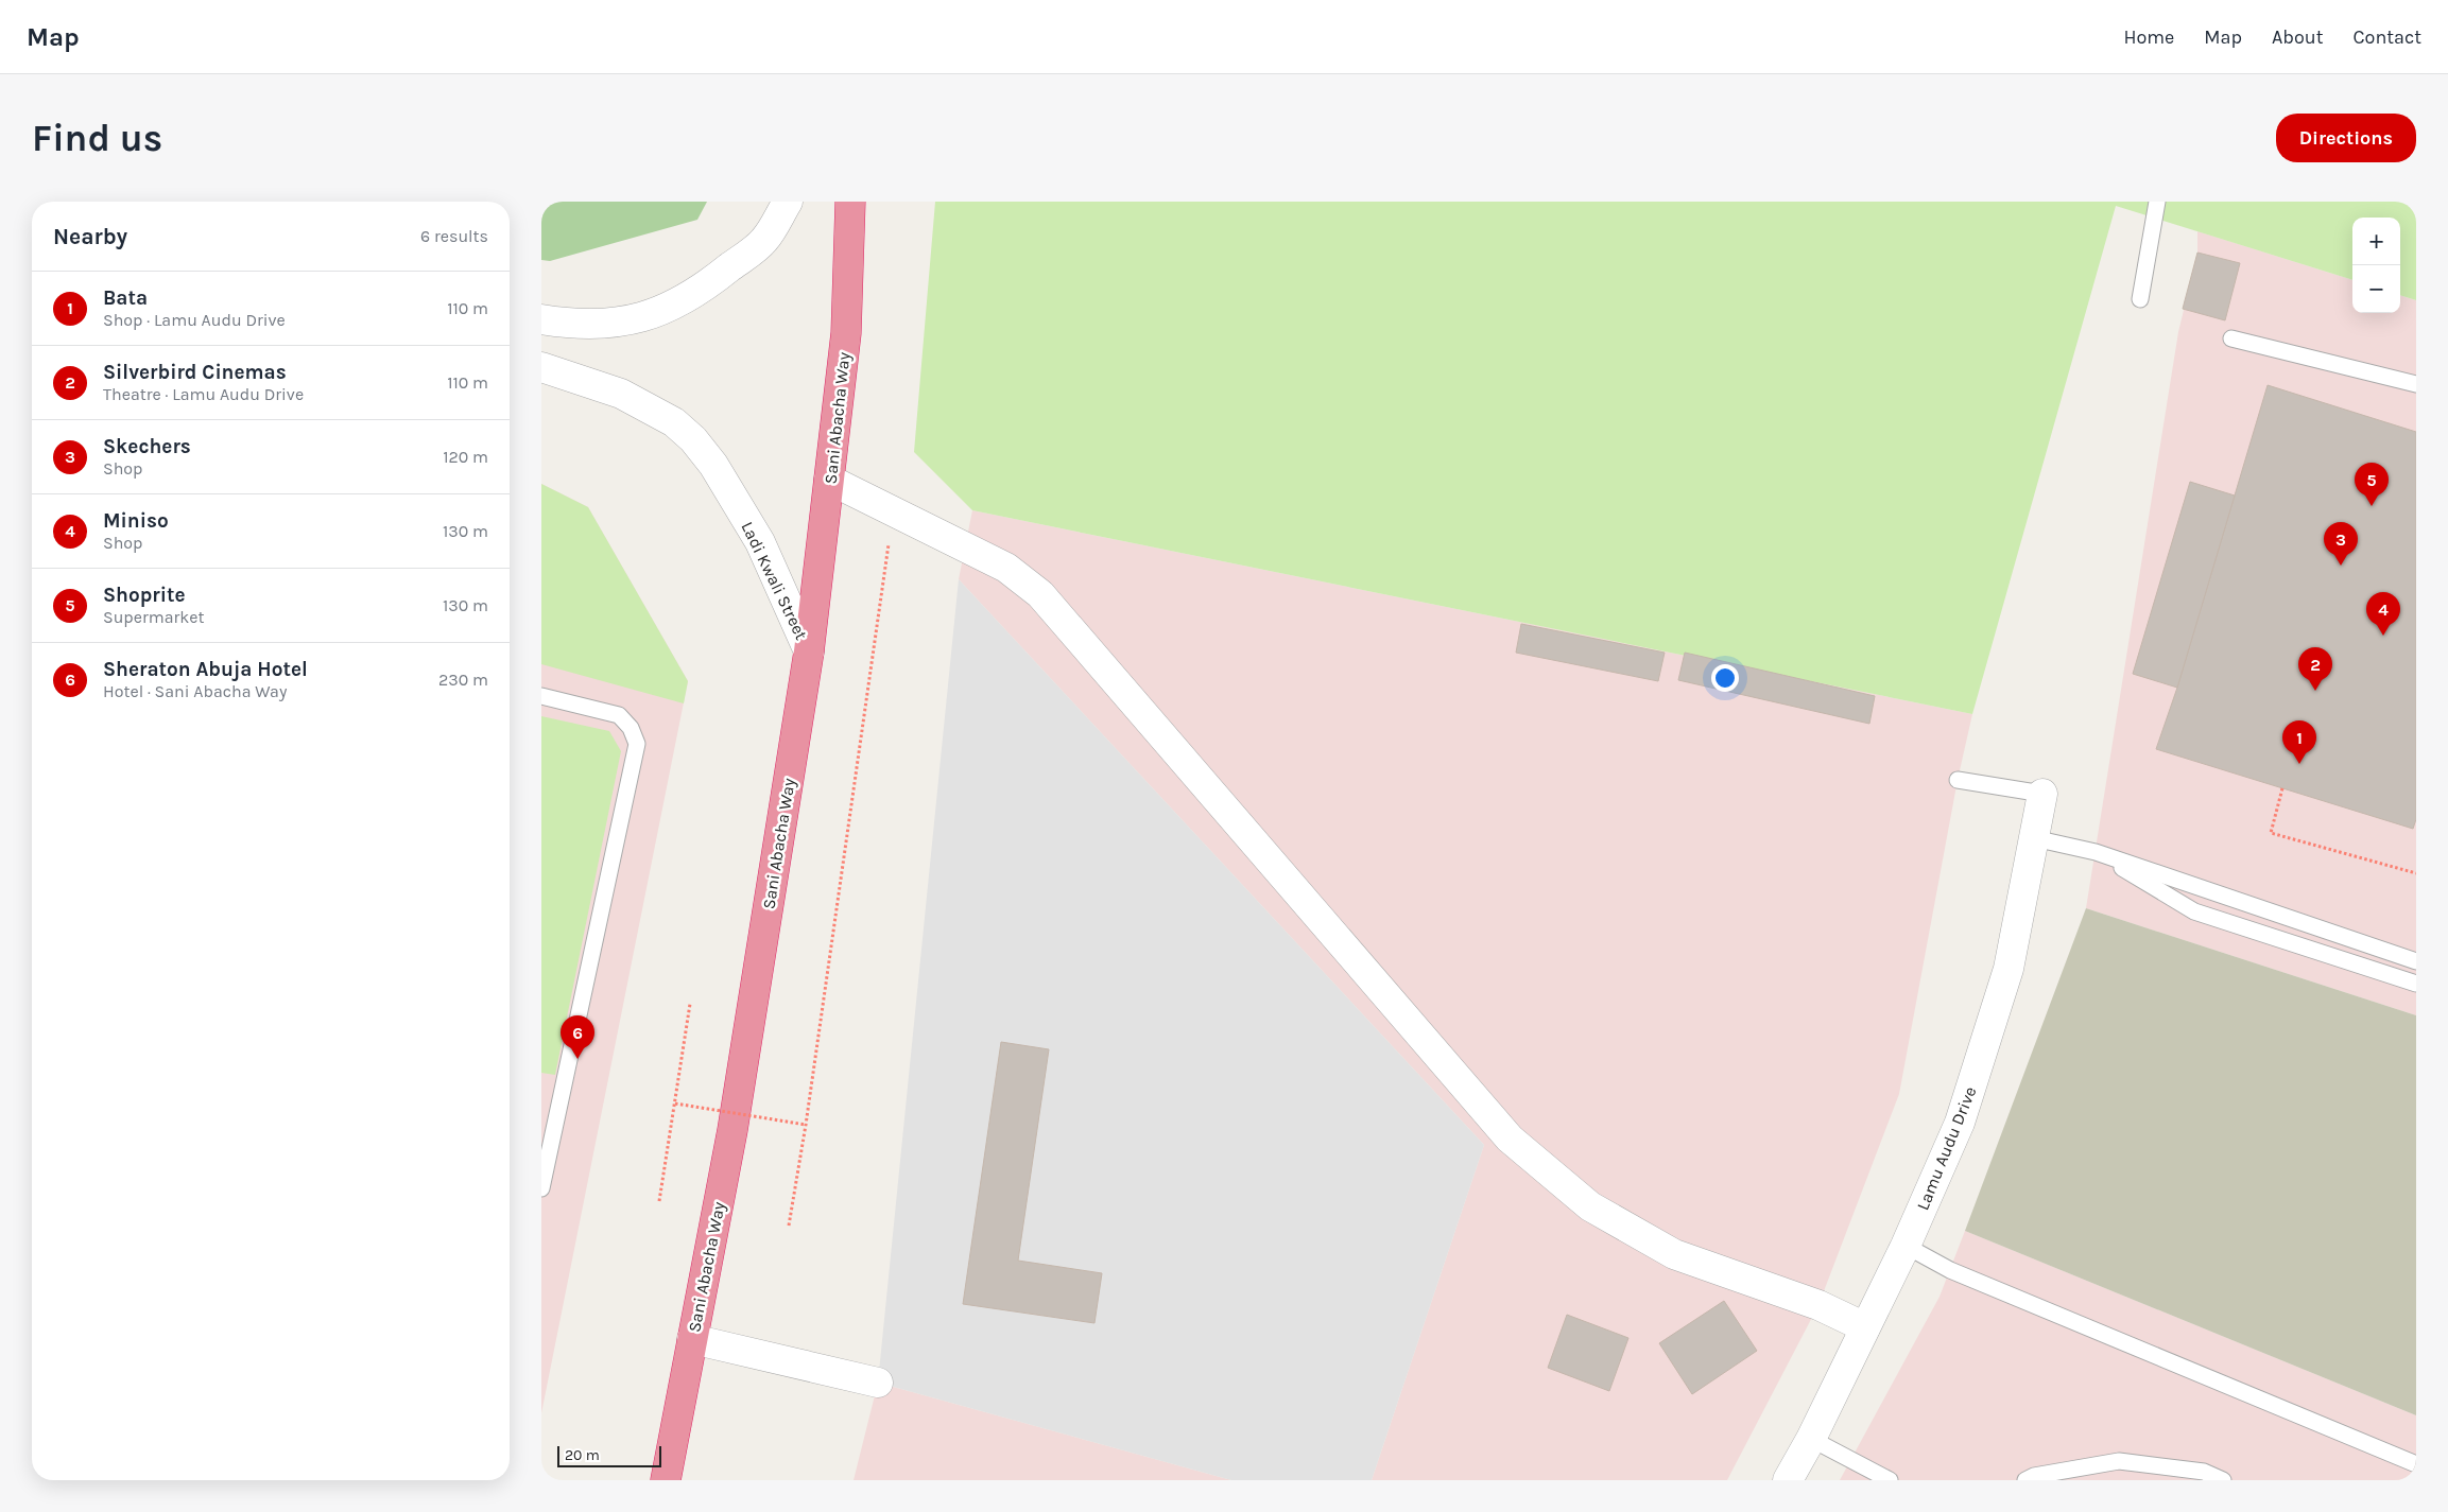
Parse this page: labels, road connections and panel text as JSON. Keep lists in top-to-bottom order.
{
  "streets": {
    "highway": ["Sani Abacha Way"],
    "street": ["Ladi Kwali Street", "Lamu Audu Drive"]
  },
  "crossings": [
    ["Sani Abacha Way", "Ladi Kwali Street"]
  ],
  "scale_bar": "20 m",
  "page": {
    "header": "Map",
    "nav": [
      "Home",
      "Map",
      "About",
      "Contact"
    ],
    "buttons": "Directions",
    "title": "Find us",
    "heading": ["Nearby", "6 results"],
    "map_buttons": ["+", "−"],
    "list": [
      {
        "mark": "1",
        "name": "Bata",
        "note": "Shop · Lamu Audu Drive",
        "value": "110 m"
      },
      {
        "mark": "2",
        "name": "Silverbird Cinemas",
        "note": "Theatre · Lamu Audu Drive",
        "value": "110 m"
      },
      {
        "mark": "3",
        "name": "Skechers",
        "note": "Shop",
        "value": "120 m"
      },
      {
        "mark": "4",
        "name": "Miniso",
        "note": "Shop",
        "value": "130 m"
      },
      {
        "mark": "5",
        "name": "Shoprite",
        "note": "Supermarket",
        "value": "130 m"
      },
      {
        "mark": "6",
        "name": "Sheraton Abuja Hotel",
        "note": "Hotel · Sani Abacha Way",
        "value": "230 m"
      }
    ],
    "pins": [
      "5",
      "3",
      "4",
      "2",
      "1",
      "6"
    ],
    "scale": "20 m"
  }
}
